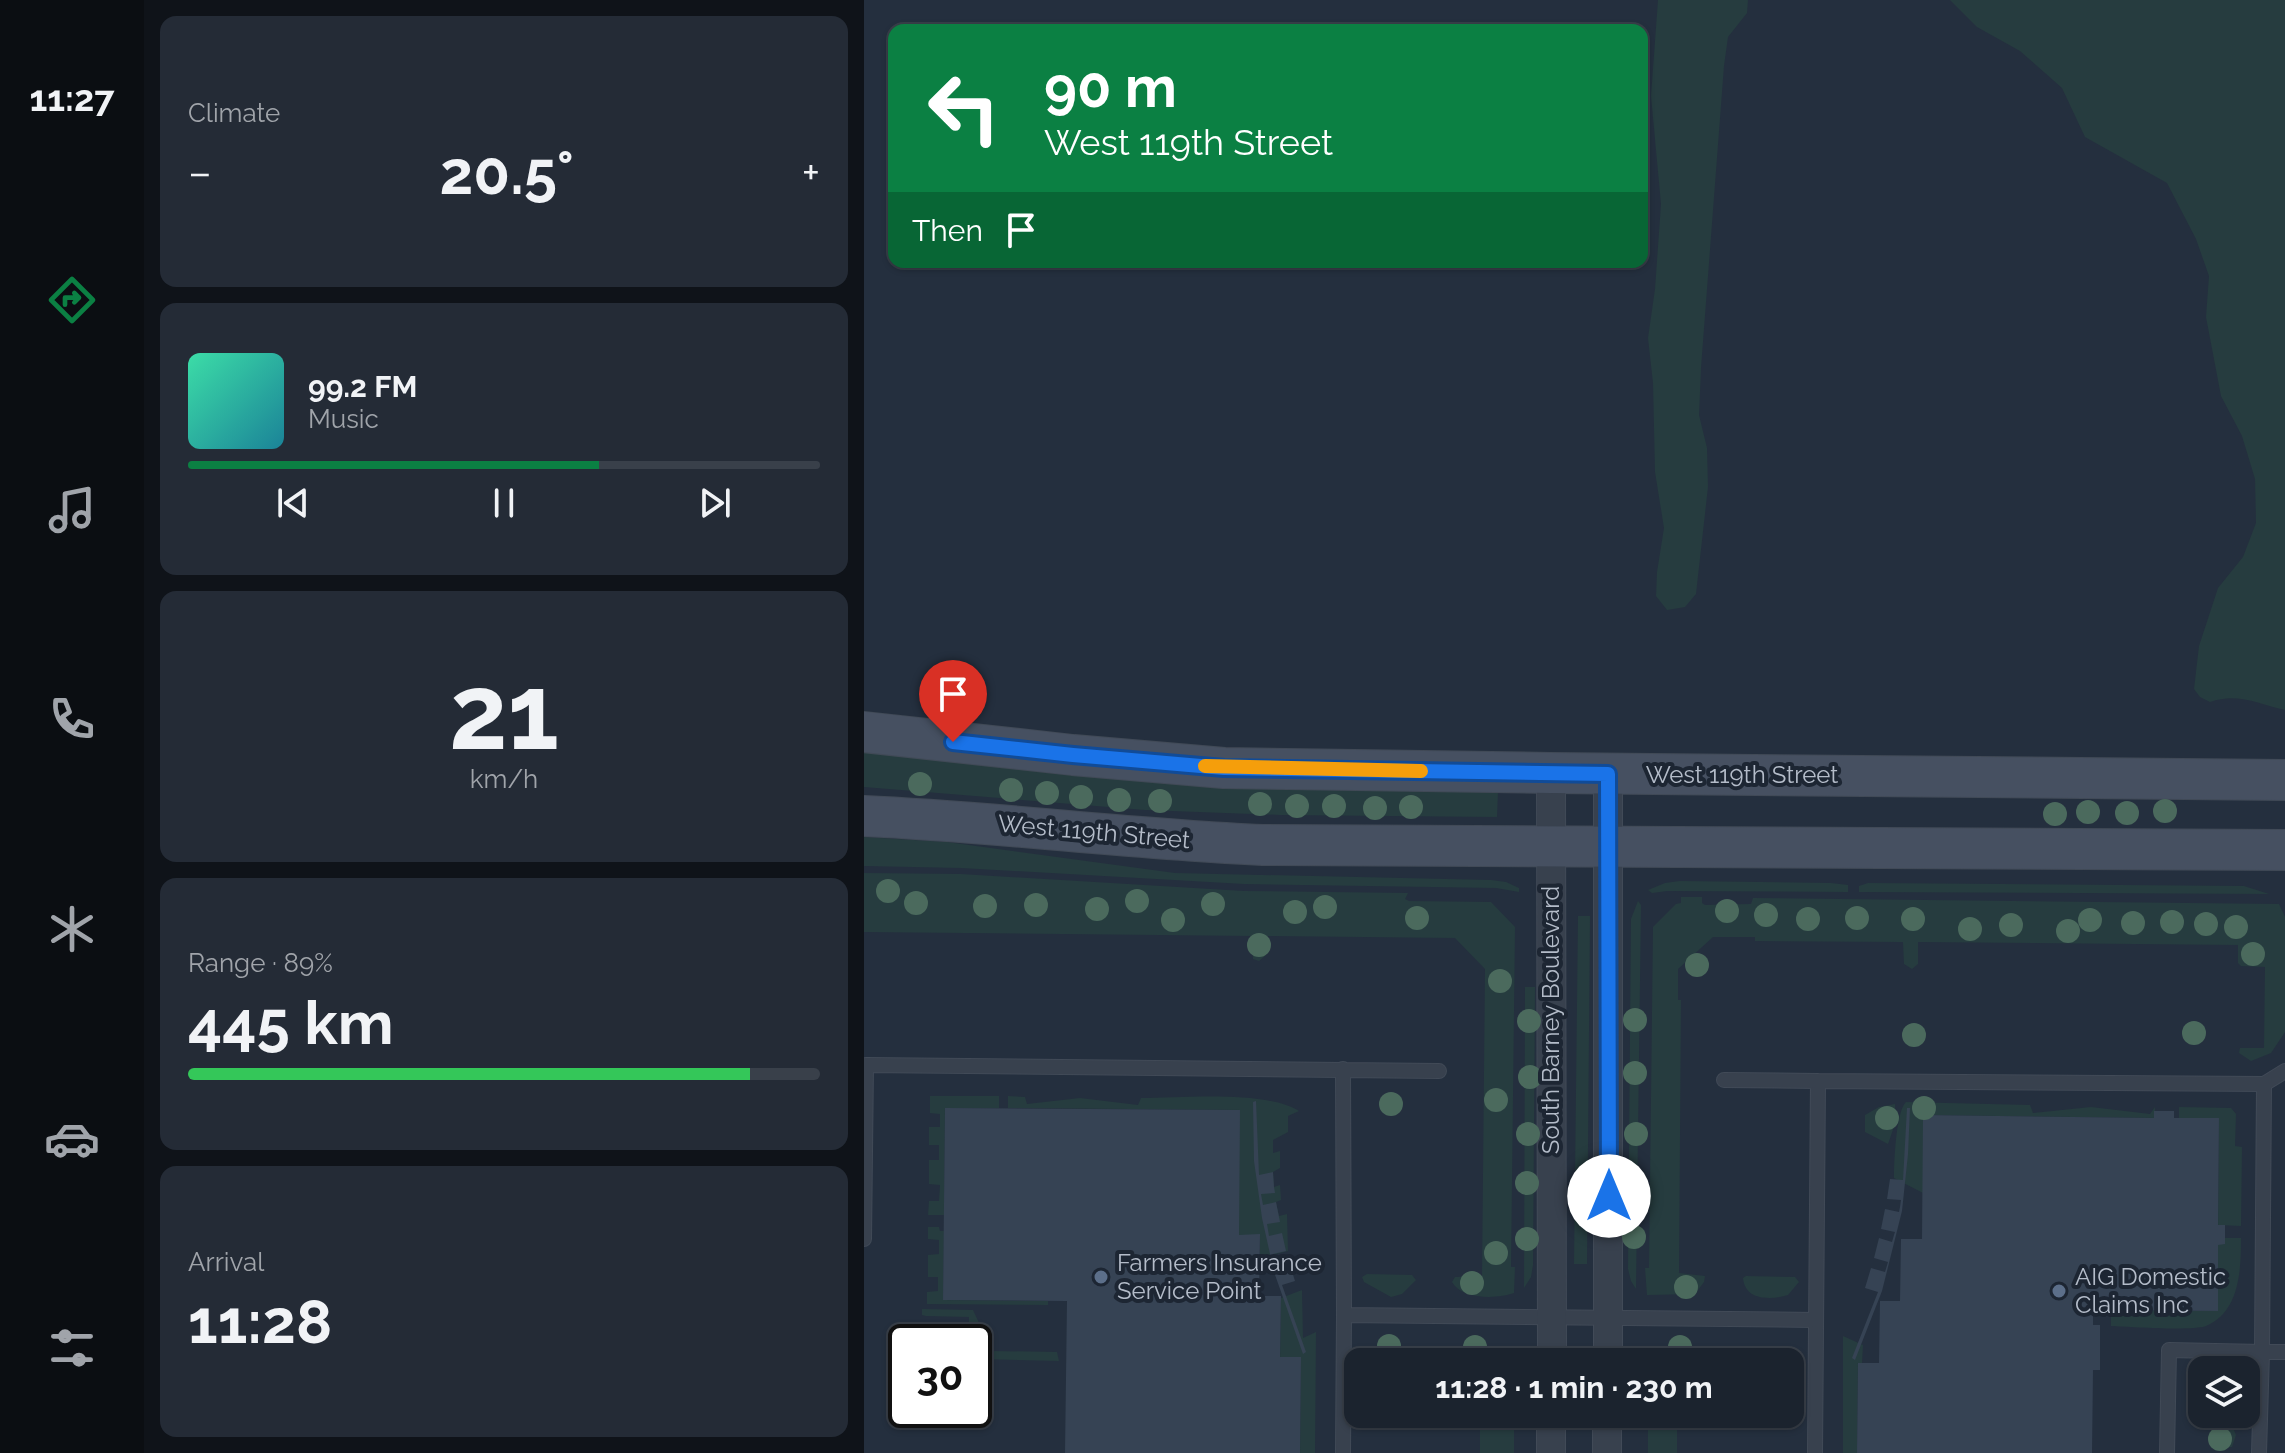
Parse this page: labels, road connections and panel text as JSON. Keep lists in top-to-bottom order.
{
  "streets": {
    "main road": ["West 119th Street"],
    "street": ["South Barney Boulevard"]
  },
  "crossings": [
    ["West 119th Street", "South Barney Boulevard"]
  ],
  "places": ["Farmers Insurance Service Point", "AIG Domestic Claims Inc"],
  "page": {
    "tabs": "11:27",
    "tile": [
      "Climate",
      ["21", "km/h"],
      ["Range · 89%", "445 km"],
      ["Arrival", "11:28"]
    ],
    "turn": ["90 m", "West 119th Street"],
    "heat": ["−", "20.5°", "+"],
    "then": "Then",
    "song": ["99.2 FM", "Music"],
    "limit": "30",
    "trip": "11:28 · 1 min · 230 m"
  }
}
